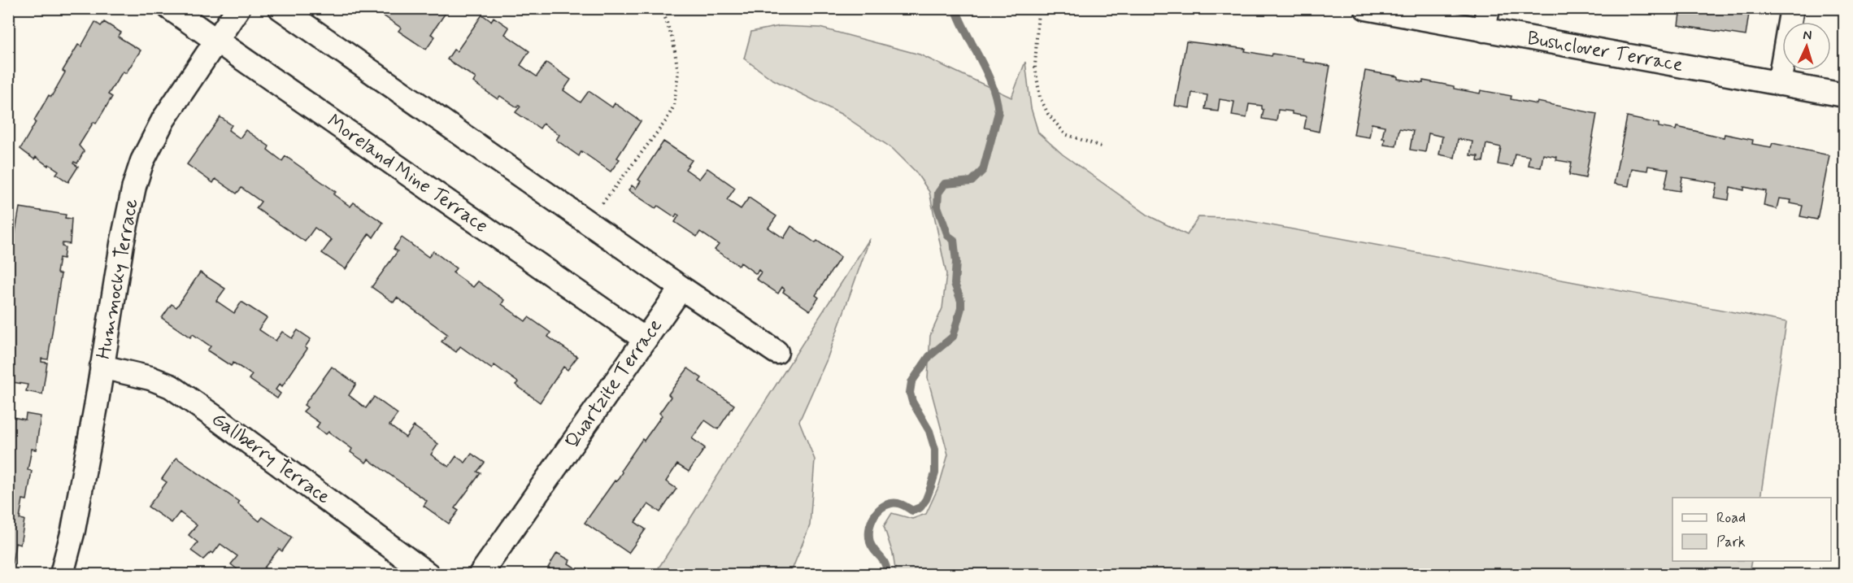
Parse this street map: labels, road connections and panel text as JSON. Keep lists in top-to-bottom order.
{
  "streets": {
    "street": [
      "Bushclover Terrace",
      "Moreland Mine Terrace",
      "Hummocky Terrace",
      "Quartzite Terrace",
      "Gallberry Terrace"
    ]
  },
  "crossings": [
    ["Moreland Mine Terrace", "Hummocky Terrace"],
    ["Moreland Mine Terrace", "Quartzite Terrace"],
    ["Hummocky Terrace", "Gallberry Terrace"]
  ],
  "legend": ["Road", "Park"],
  "north": "top"
}
